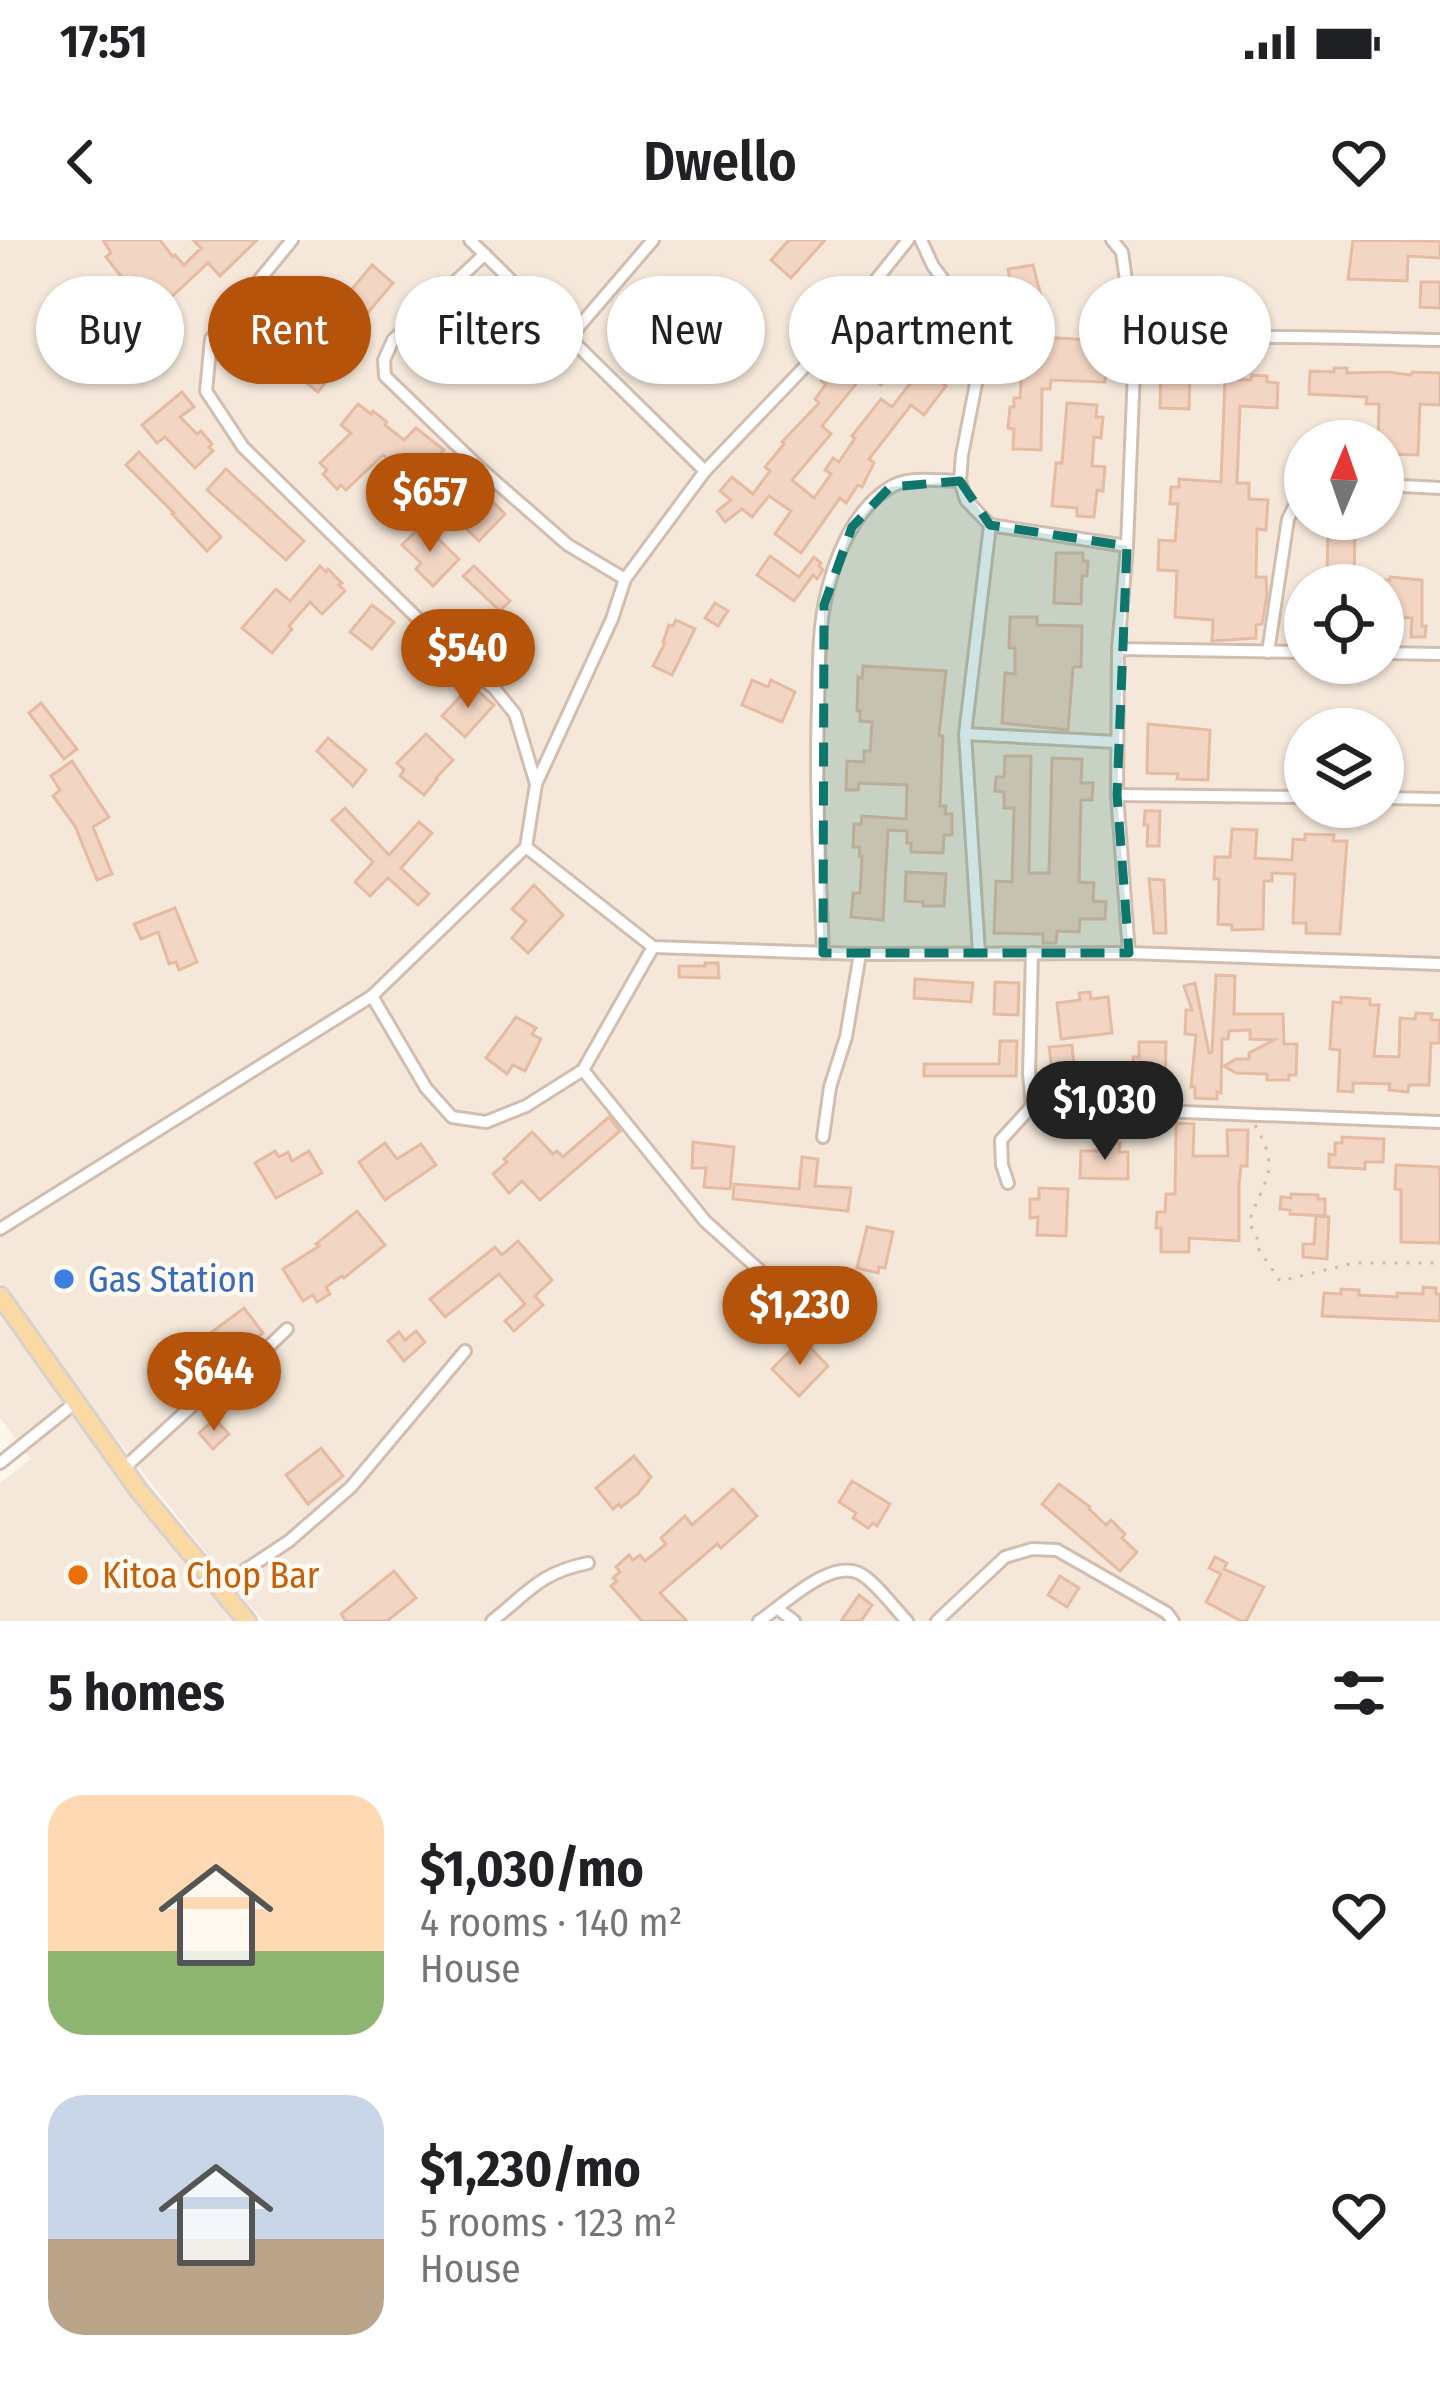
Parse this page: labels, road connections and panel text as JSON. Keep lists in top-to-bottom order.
{
  "places": ["Gas Station", "Kitoa Chop Bar"],
  "north": "top",
  "page": {
    "status": "17:51",
    "header": "Dwello",
    "chip": [
      "Buy",
      "Rent",
      "Filters",
      "New",
      "Apartment",
      "House"
    ],
    "price": [
      "$657",
      "$540",
      "$1,030",
      "$1,230",
      "$644"
    ],
    "heading": "5 homes",
    "list": [
      {
        "name": "$1,030/mo",
        "note": "4 rooms · 140 m² · House"
      },
      {
        "name": "$1,230/mo",
        "note": "5 rooms · 123 m² · House"
      }
    ]
  }
}
